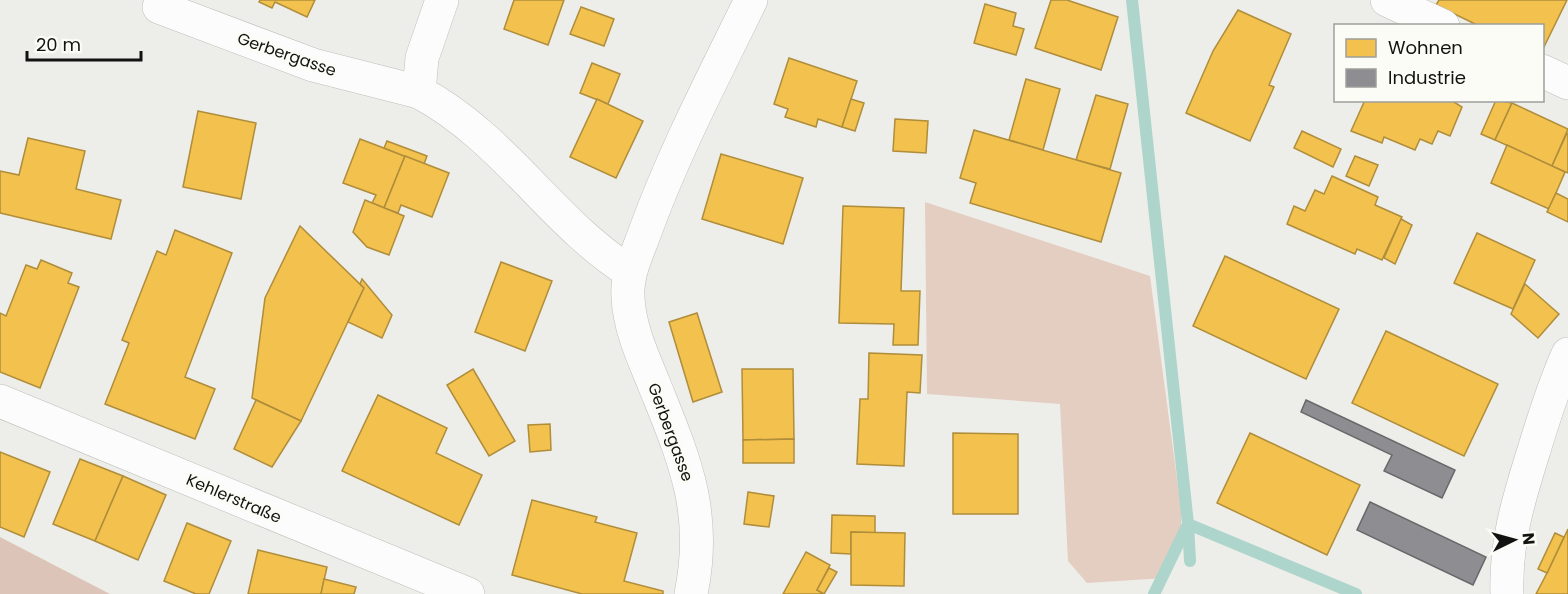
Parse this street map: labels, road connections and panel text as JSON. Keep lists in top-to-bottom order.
{
  "streets": {
    "street": ["Gerbergasse", "Kehlerstraße"]
  },
  "legend": ["Wohnen", "Industrie"],
  "scale_bar": "20 m",
  "north": "right"
}
